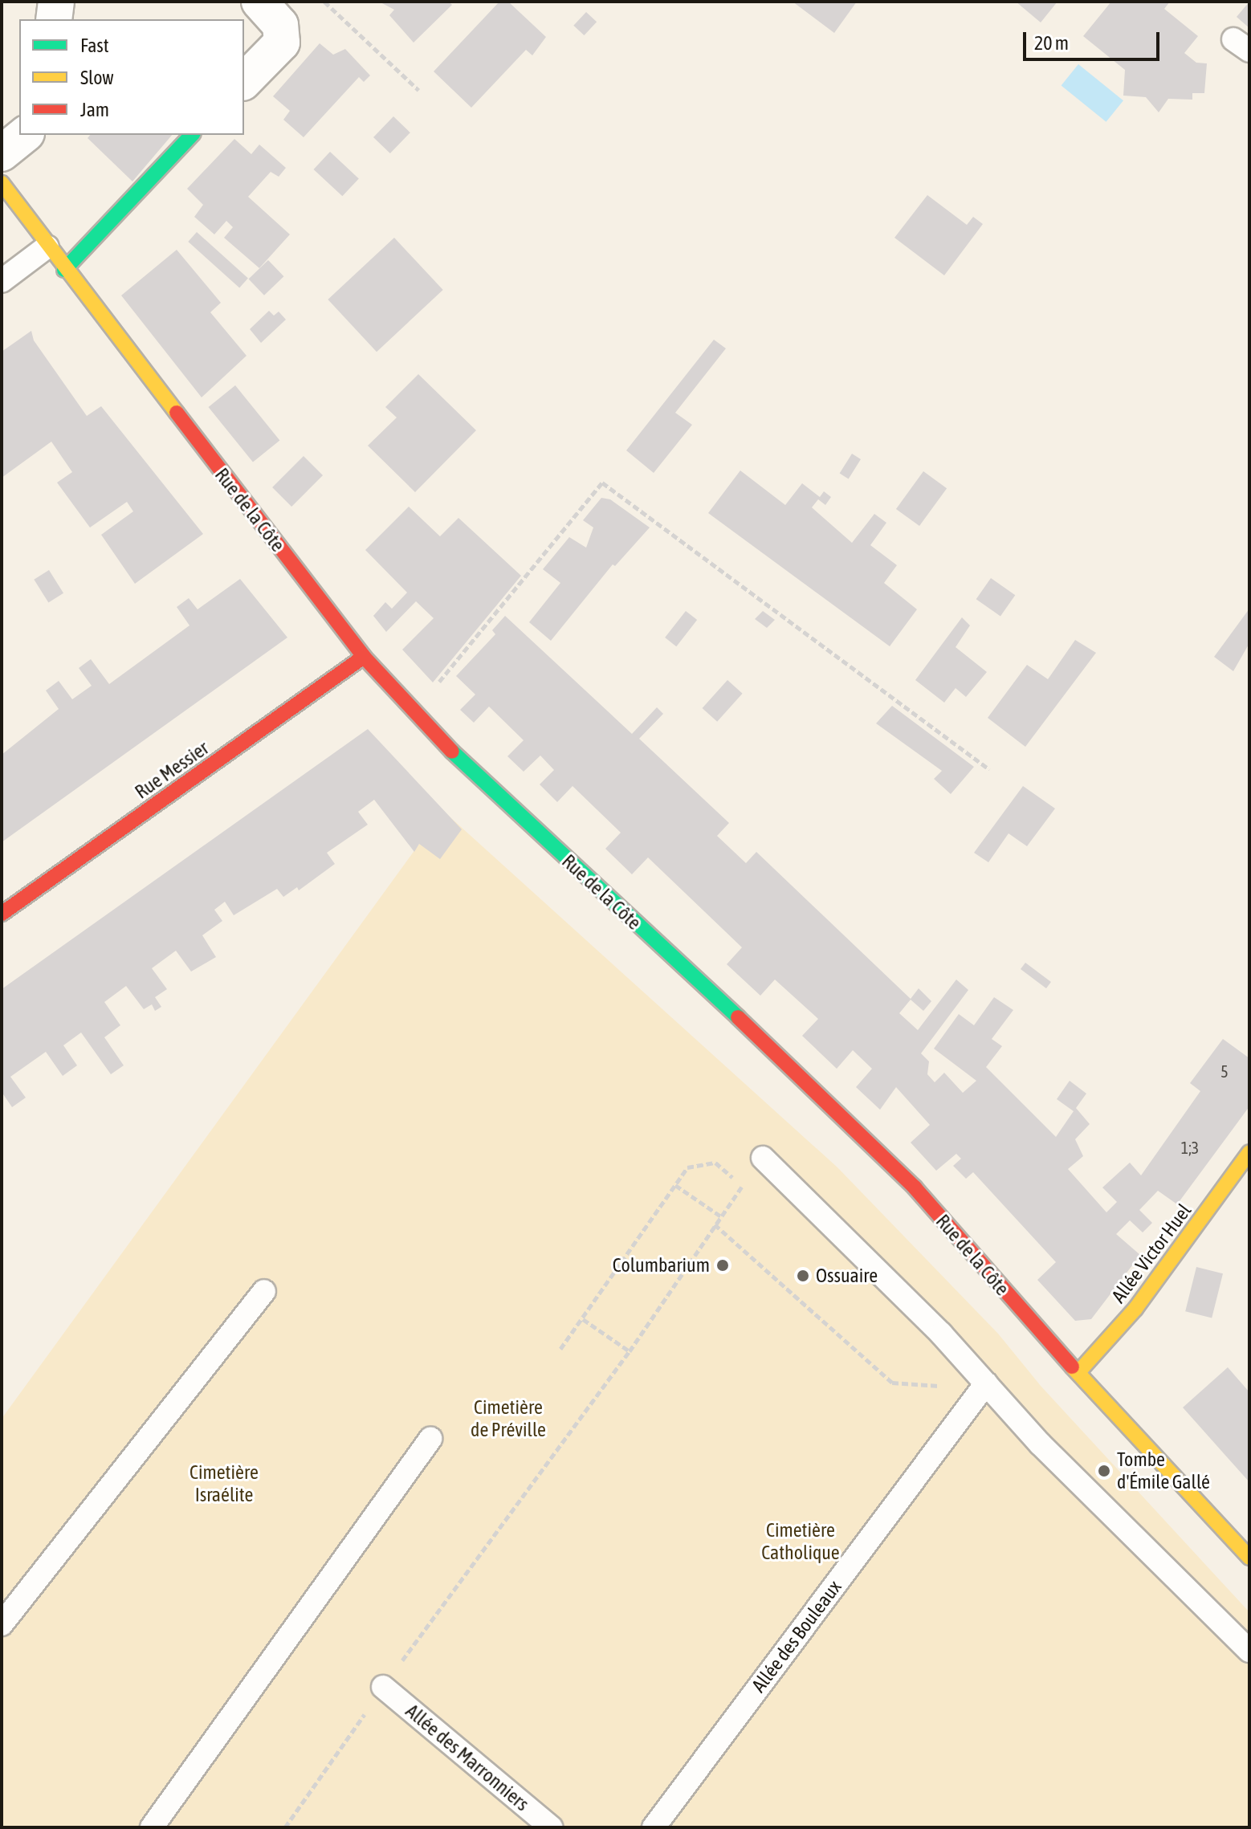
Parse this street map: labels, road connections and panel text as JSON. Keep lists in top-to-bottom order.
{
  "streets": {
    "street": ["Rue de la Côte", "Rue Messier", "Allée Victor Huel"],
    "lane": ["Allée des Bouleaux", "Allée des Marronniers"]
  },
  "crossings": [
    ["Rue de la Côte", "Rue Messier"],
    ["Rue de la Côte", "Allée Victor Huel"]
  ],
  "parks": ["Cimetière de Préville", "Cimetière Israélite", "Cimetière Catholique"],
  "places": ["Columbarium", "Ossuaire", "Tombe d'Émile Gallé"],
  "house_numbers": ["5", "1;3"],
  "legend": ["Fast", "Slow", "Jam"],
  "scale_bar": "20 m"
}
